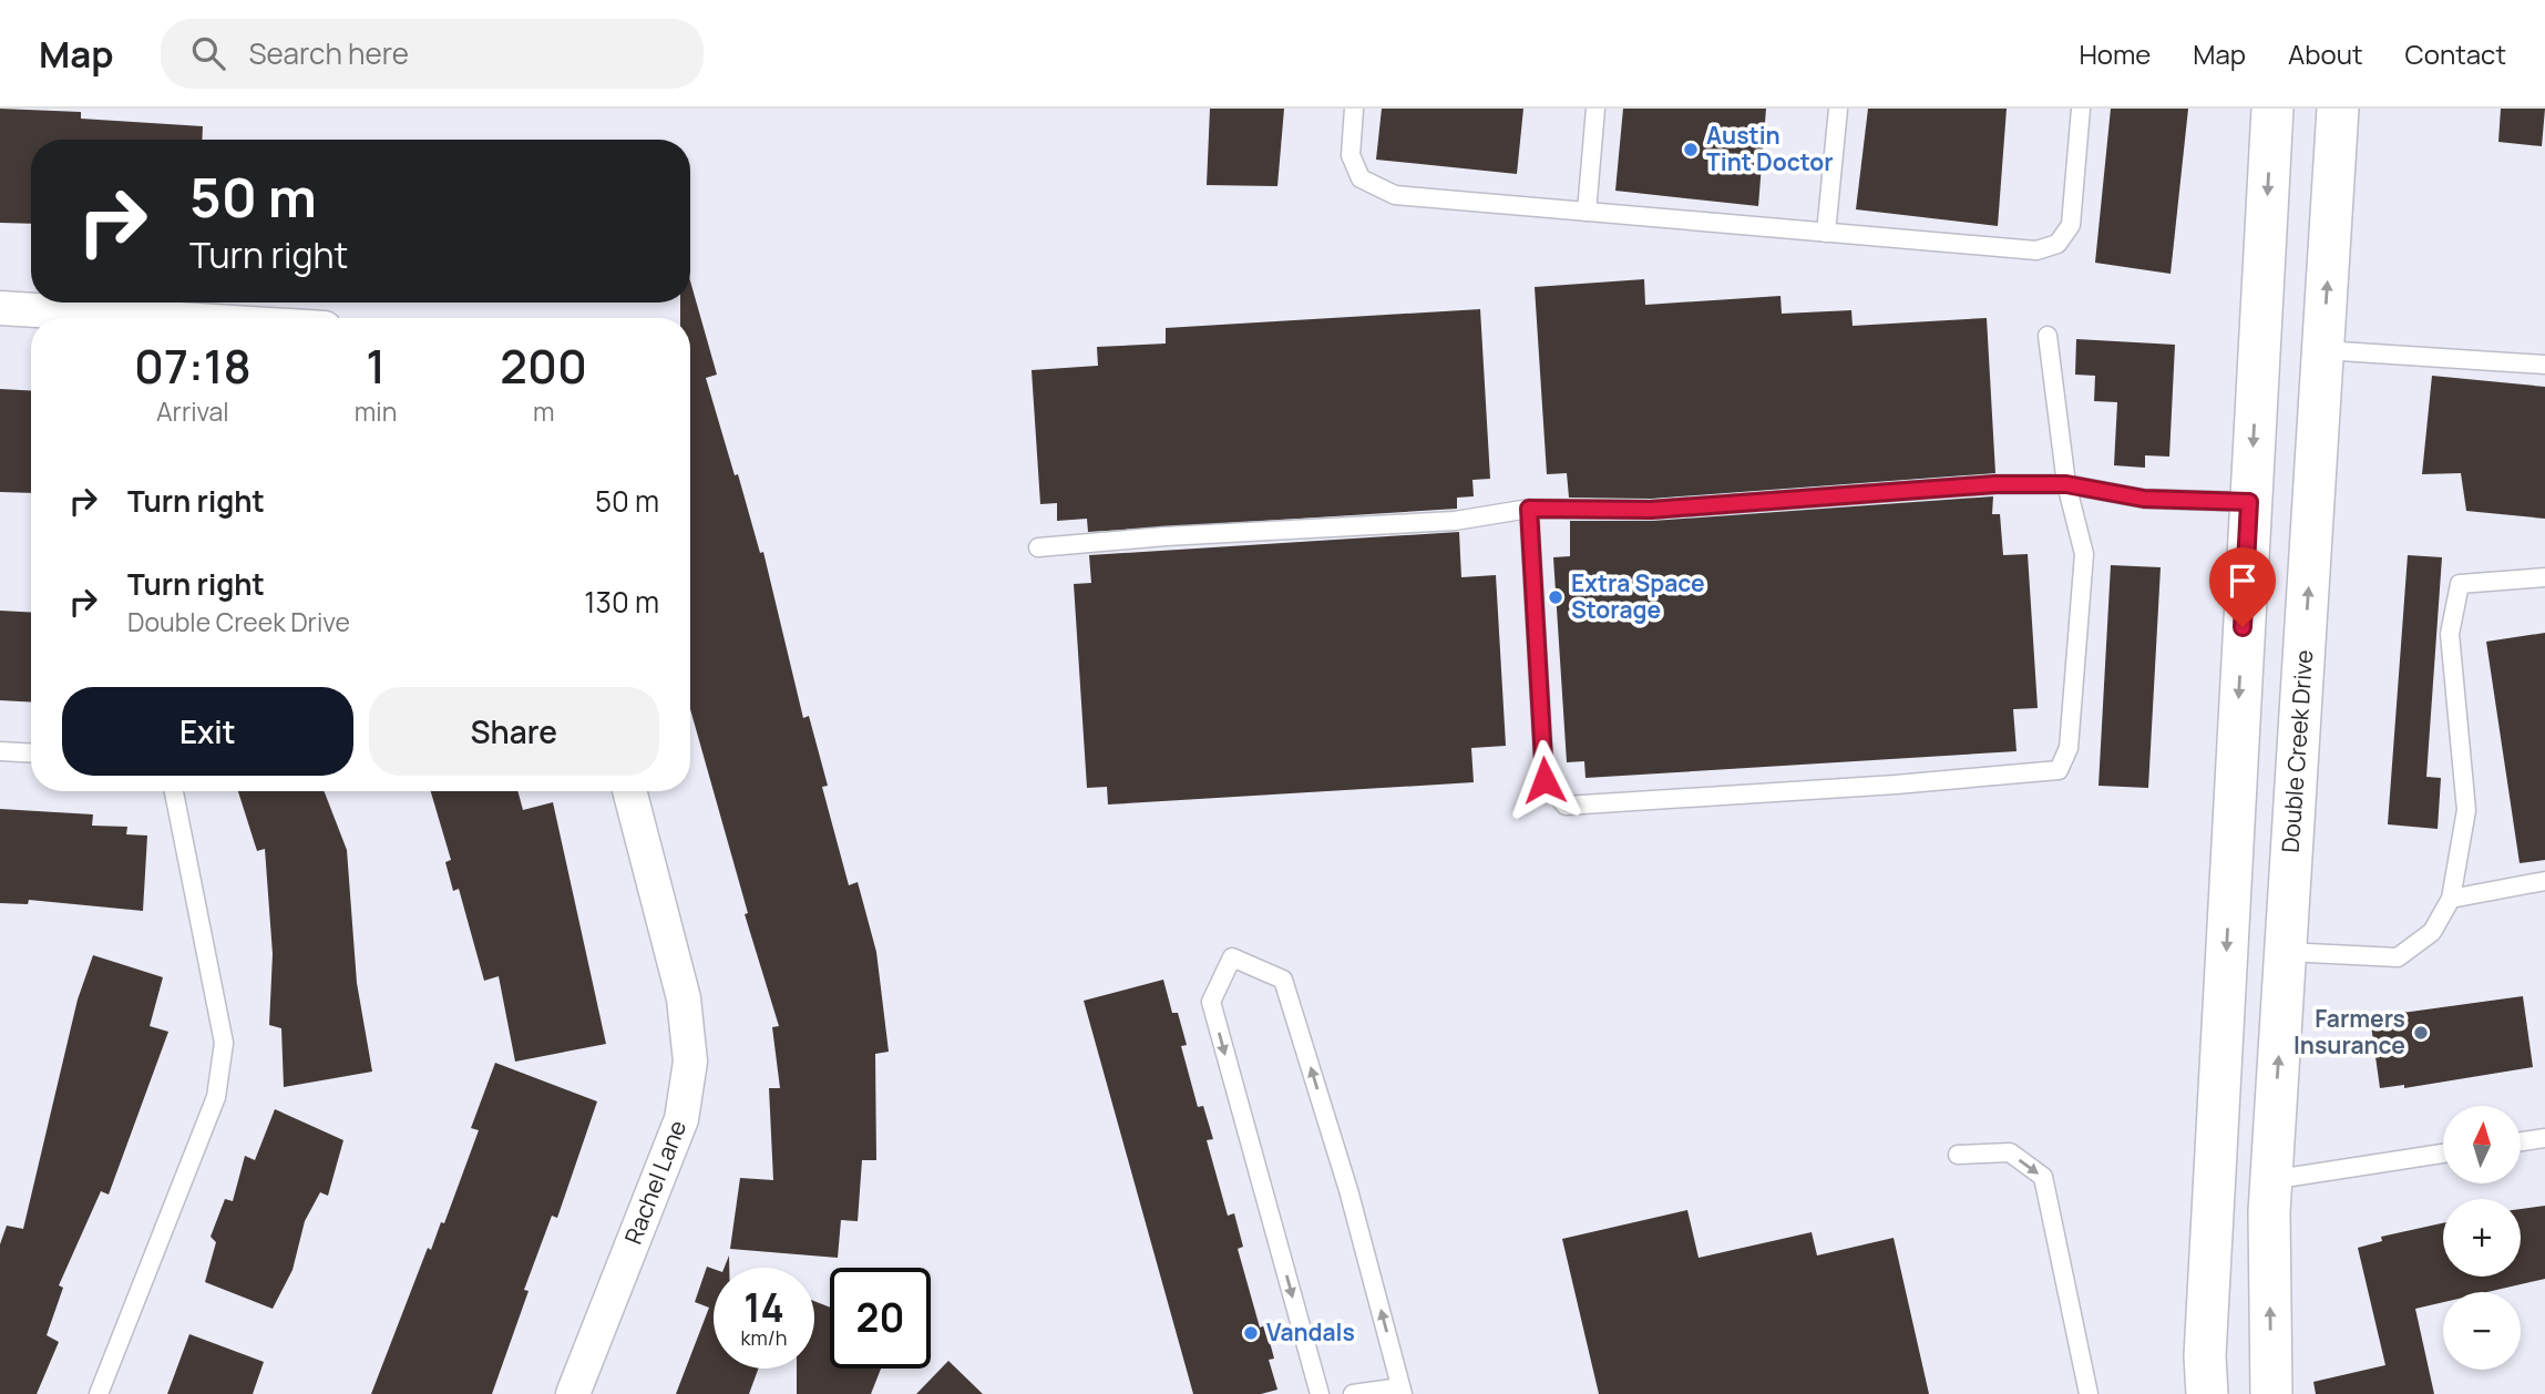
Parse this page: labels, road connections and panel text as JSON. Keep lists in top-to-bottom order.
{
  "streets": {
    "street": ["Double Creek Drive", "Rachel Lane"]
  },
  "places": [
    "Austin Tint Doctor",
    "Extra Space Storage",
    "Farmers Insurance",
    "Vandals"
  ],
  "north": "top",
  "page": {
    "header": "Map",
    "search": "Search here",
    "nav": [
      "Home",
      "Map",
      "About",
      "Contact"
    ],
    "turn": ["50 m", "Turn right"],
    "eta": [
      "07:18",
      "Arrival",
      "1",
      "min",
      "200",
      "m"
    ],
    "list": [
      {
        "name": "Turn right",
        "value": "50 m"
      },
      {
        "name": "Turn right",
        "note": "Double Creek Drive",
        "value": "130 m"
      }
    ],
    "buttons": ["Exit", "Share"],
    "map_buttons": ["+", "−"],
    "speed": "14 km/h",
    "limit": "20"
  }
}
